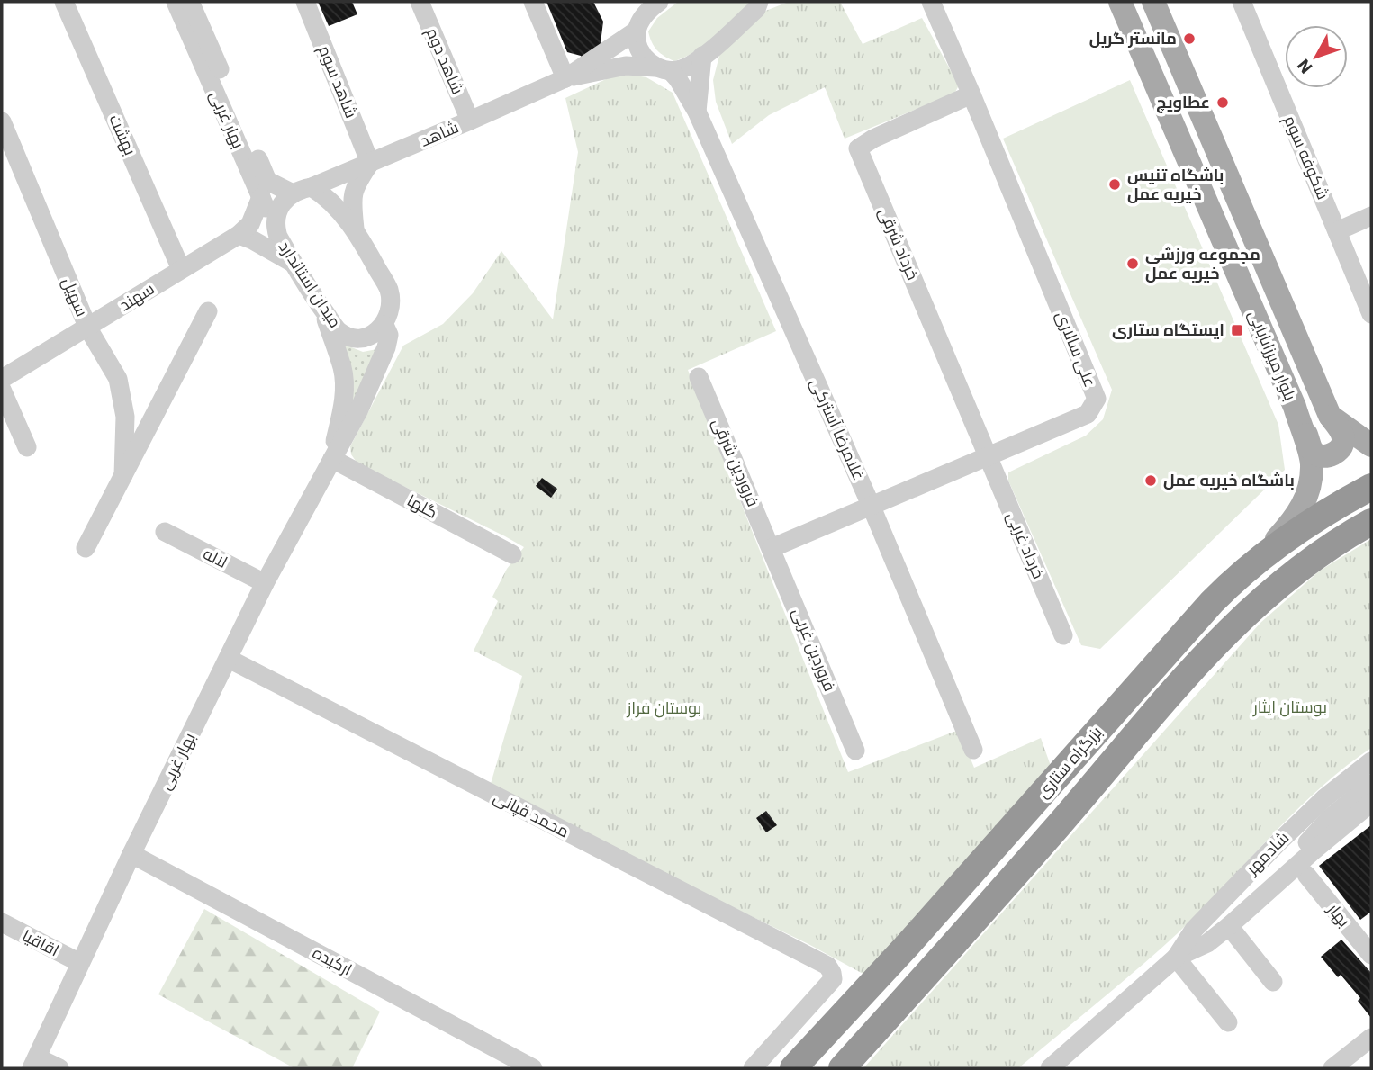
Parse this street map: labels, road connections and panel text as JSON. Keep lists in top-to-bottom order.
{
  "streets": {
    "highway": ["بزرگراه ستاری"],
    "main road": ["بلوار میرزابابایی"],
    "street": [
      "شاهد دوم",
      "شاهد سوم",
      "بهار غربی",
      "شاهد",
      "بهشت",
      "شکوفه سوم",
      "خرداد شرقی",
      "میدان استاندارد",
      "سهیل",
      "سهند",
      "علی سالاری",
      "غلامرضا آسترکی",
      "فروردین شرقی",
      "گلها",
      "خرداد غربی",
      "لاله",
      "فروردین غربی",
      "محمد قپانی",
      "شادمهر",
      "بهار",
      "اقاقیا",
      "ارکیده"
    ]
  },
  "crossings": [
    ["شاهد دوم", "شاهد"],
    ["شاهد سوم", "شاهد"],
    ["بهار غربی", "میدان استاندارد"],
    ["بهار غربی", "گلها"],
    ["بهار غربی", "لاله"],
    ["بهار غربی", "محمد قپانی"],
    ["بهار غربی", "اقاقیا"],
    ["بهار غربی", "ارکیده"],
    ["شاهد", "غلامرضا آسترکی"],
    ["بهشت", "سهند"],
    ["خرداد شرقی", "علی سالاری"],
    ["خرداد شرقی", "خرداد غربی"],
    ["سهیل", "سهند"],
    ["علی سالاری", "غلامرضا آسترکی"],
    ["علی سالاری", "فروردین شرقی"],
    ["علی سالاری", "خرداد غربی"],
    ["علی سالاری", "فروردین غربی"],
    ["بلوار میرزابابایی", "بزرگراه ستاری"],
    ["فروردین شرقی", "فروردین غربی"]
  ],
  "parks": ["بوستان ایثار", "بوستان فراز"],
  "places": {
    "other": [
      "مانستر گریل",
      "عطاویچ",
      "باشگاه تنیس خیریه عمل",
      "مجموعه ورزشی خیریه عمل",
      "باشگاه خیریه عمل"
    ],
    "transit": ["ایستگاه ستاری"]
  },
  "north": "bottom left"
}
